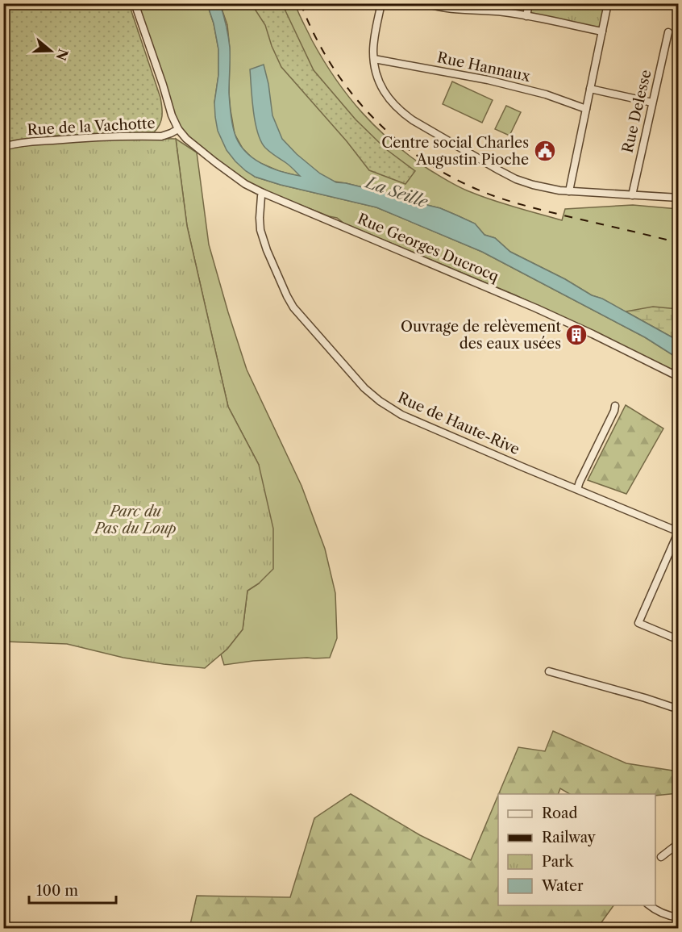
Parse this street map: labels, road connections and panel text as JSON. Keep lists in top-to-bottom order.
{
  "streets": {
    "street": [
      "Rue Hannaux",
      "Rue Delesse",
      "Rue de la Vachotte",
      "Rue Georges Ducrocq",
      "Rue de Haute-Rive"
    ]
  },
  "crossings": [
    ["Rue de la Vachotte", "Rue Georges Ducrocq"],
    ["Rue Georges Ducrocq", "Rue de Haute-Rive"]
  ],
  "water": ["La Seille"],
  "parks": ["Parc du Pas du Loup"],
  "places": {
    "public building": ["Centre social Charles Augustin Pioche"],
    "building": ["Ouvrage de relèvement des eaux usées"]
  },
  "legend": [
    "Road",
    "Railway",
    "Park",
    "Water"
  ],
  "scale_bar": "100 m",
  "north": "right"
}
